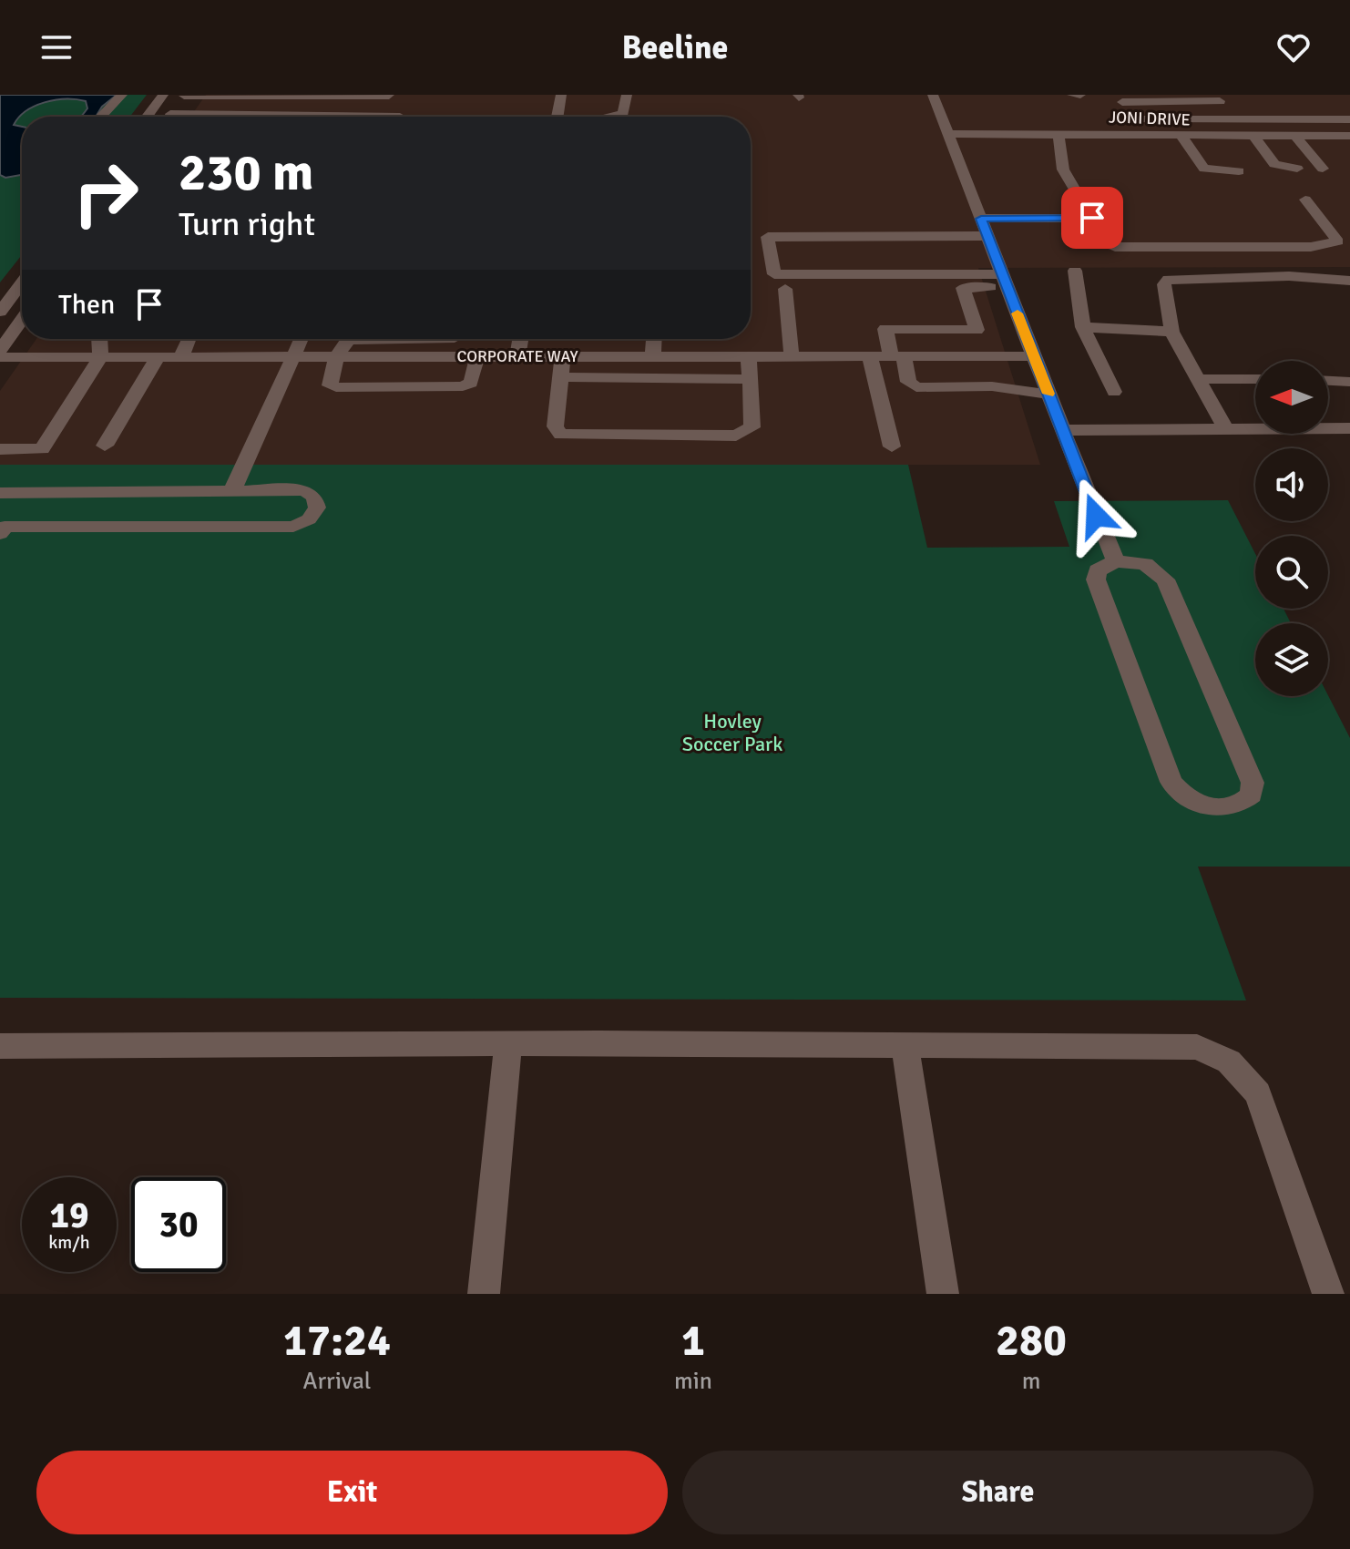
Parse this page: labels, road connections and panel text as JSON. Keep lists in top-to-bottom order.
{
  "streets": {
    "street": ["JONI DRIVE", "CORPORATE WAY"]
  },
  "parks": ["Hovley Soccer Park"],
  "north": "left",
  "page": {
    "header": "Beeline",
    "turn": ["230 m", "Turn right"],
    "then": "Then",
    "speed": "19 km/h",
    "limit": "30",
    "eta": [
      "17:24",
      "Arrival",
      "1",
      "min",
      "280",
      "m"
    ],
    "buttons": ["Exit", "Share"]
  }
}
